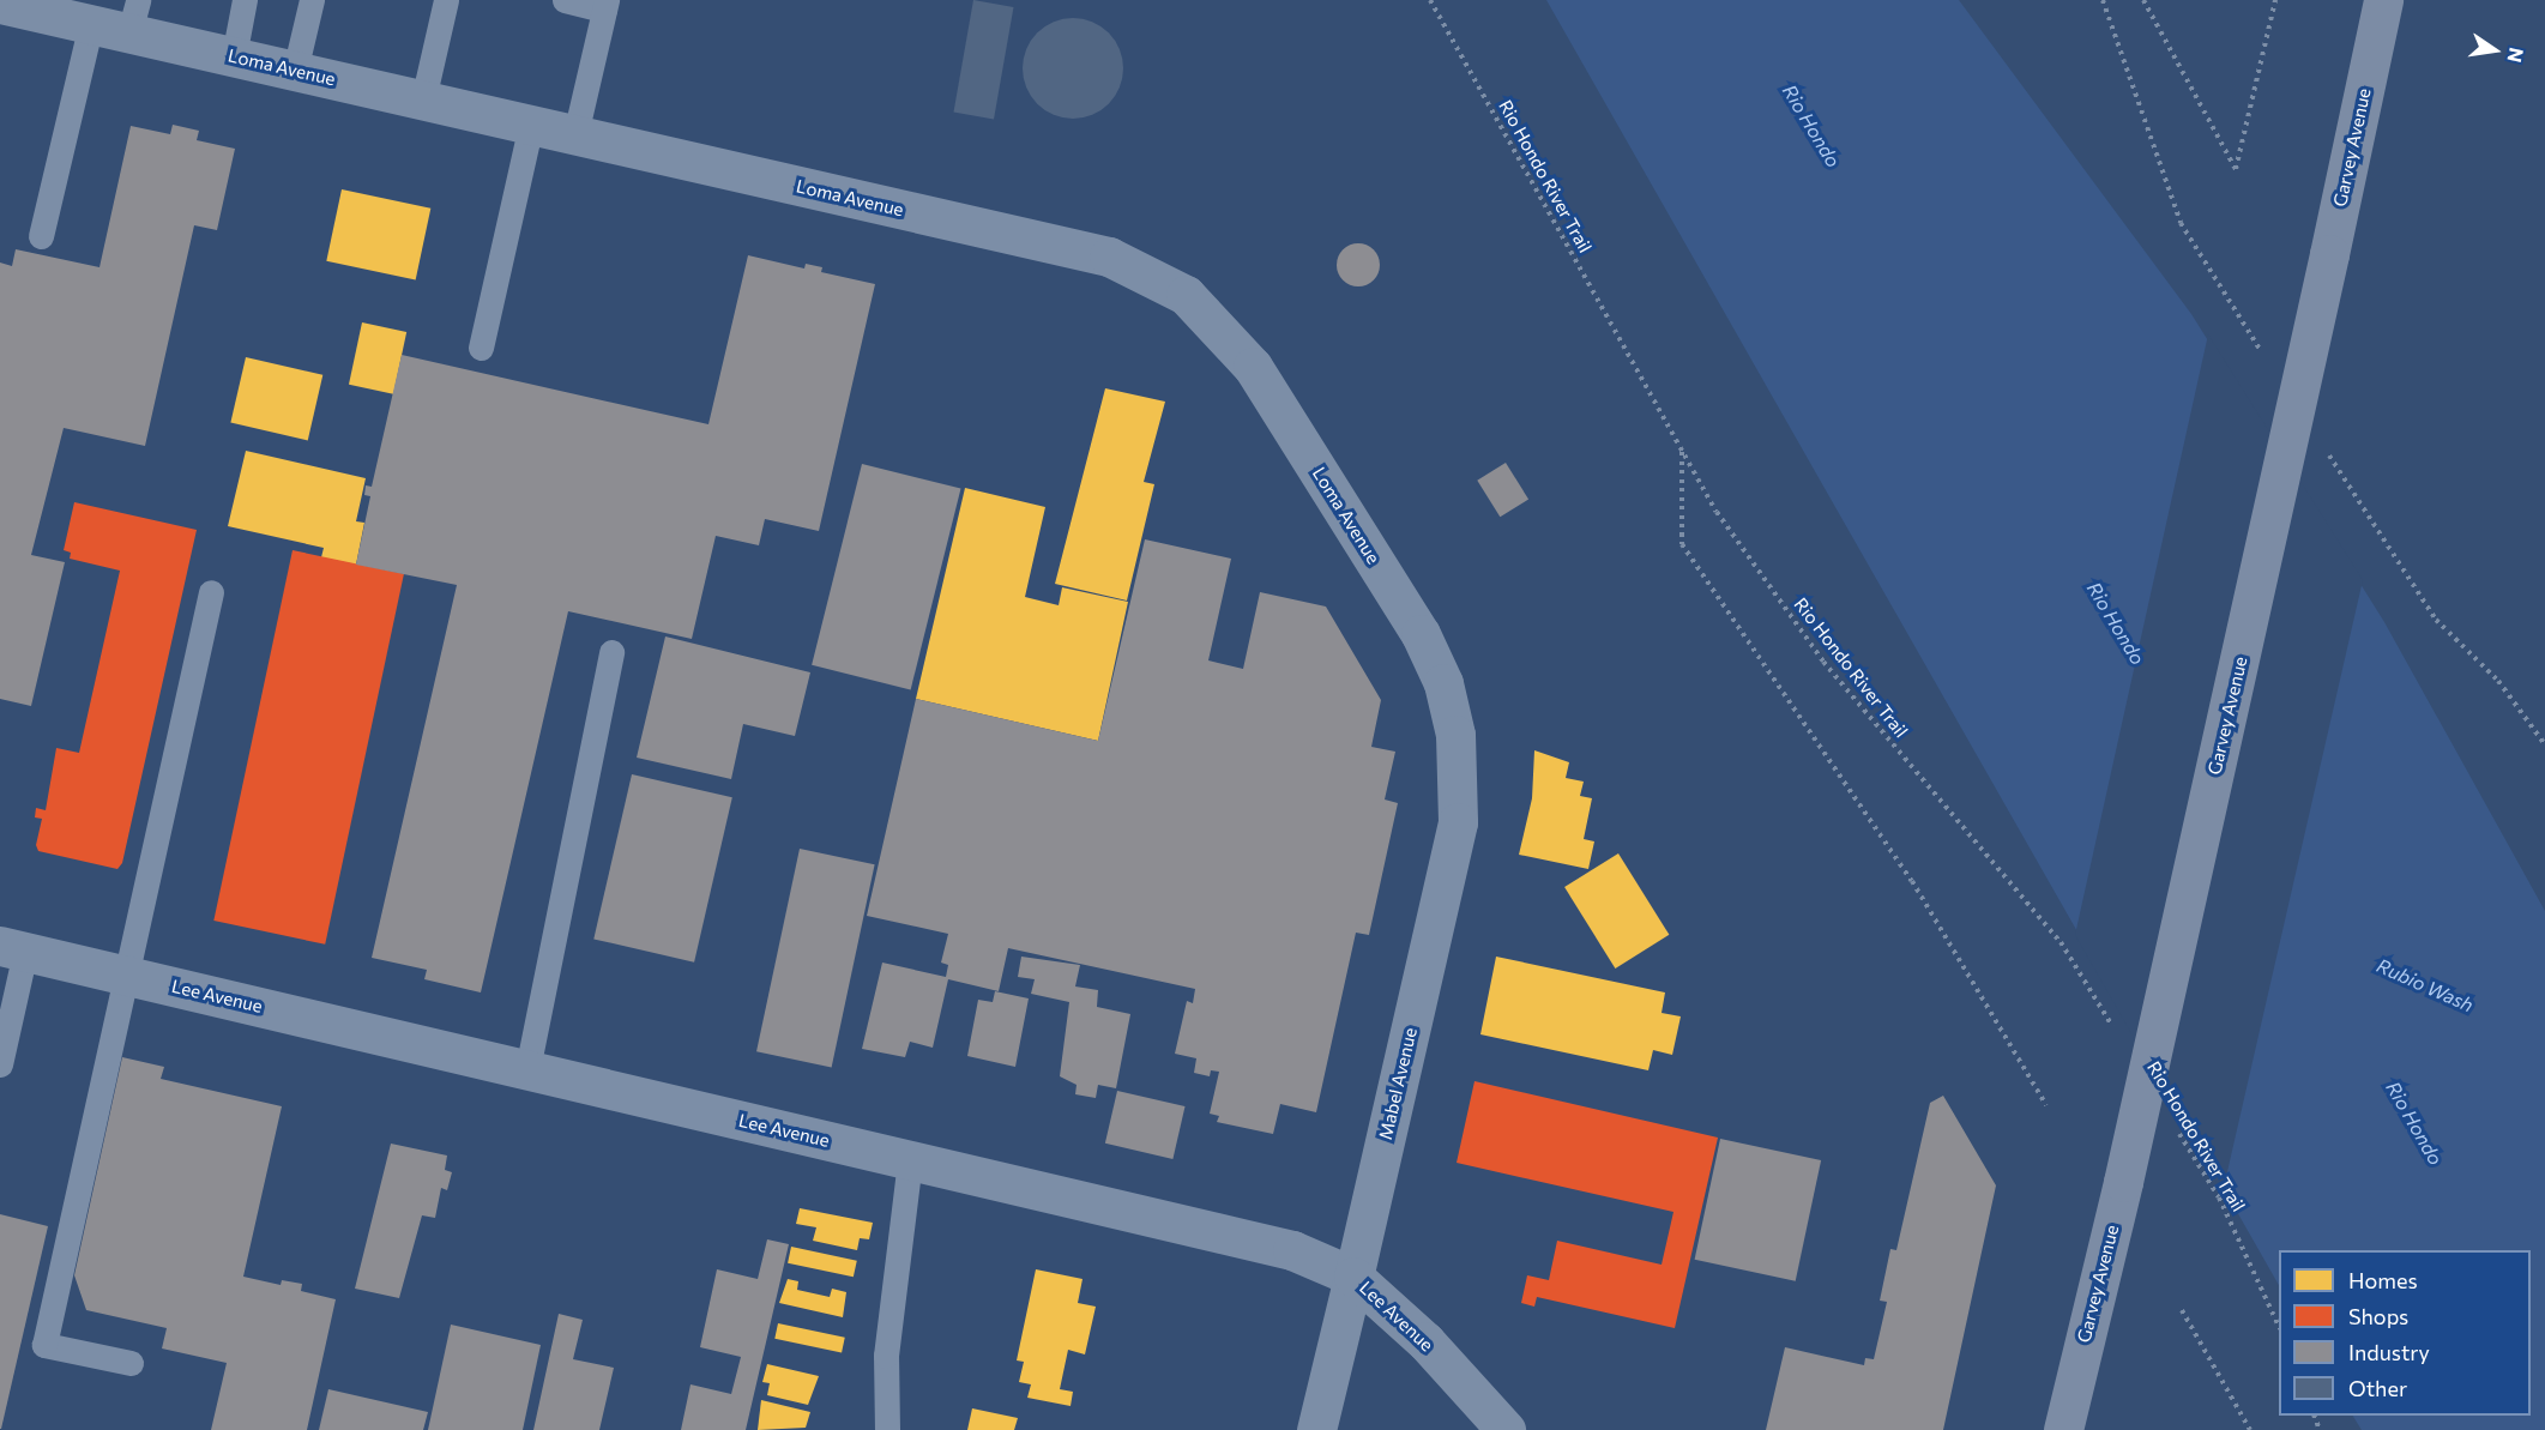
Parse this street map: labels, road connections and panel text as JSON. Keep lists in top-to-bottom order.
{
  "streets": {
    "main road": ["Garvey Avenue"],
    "street": ["Loma Avenue", "Lee Avenue", "Mabel Avenue"],
    "path": ["Rio Hondo River Trail"]
  },
  "crossings": [
    ["Loma Avenue", "Mabel Avenue"],
    ["Lee Avenue", "Mabel Avenue"]
  ],
  "water": ["Rio Hondo", "Rubio Wash"],
  "legend": [
    "Homes",
    "Shops",
    "Industry",
    "Other"
  ],
  "north": "right"
}
